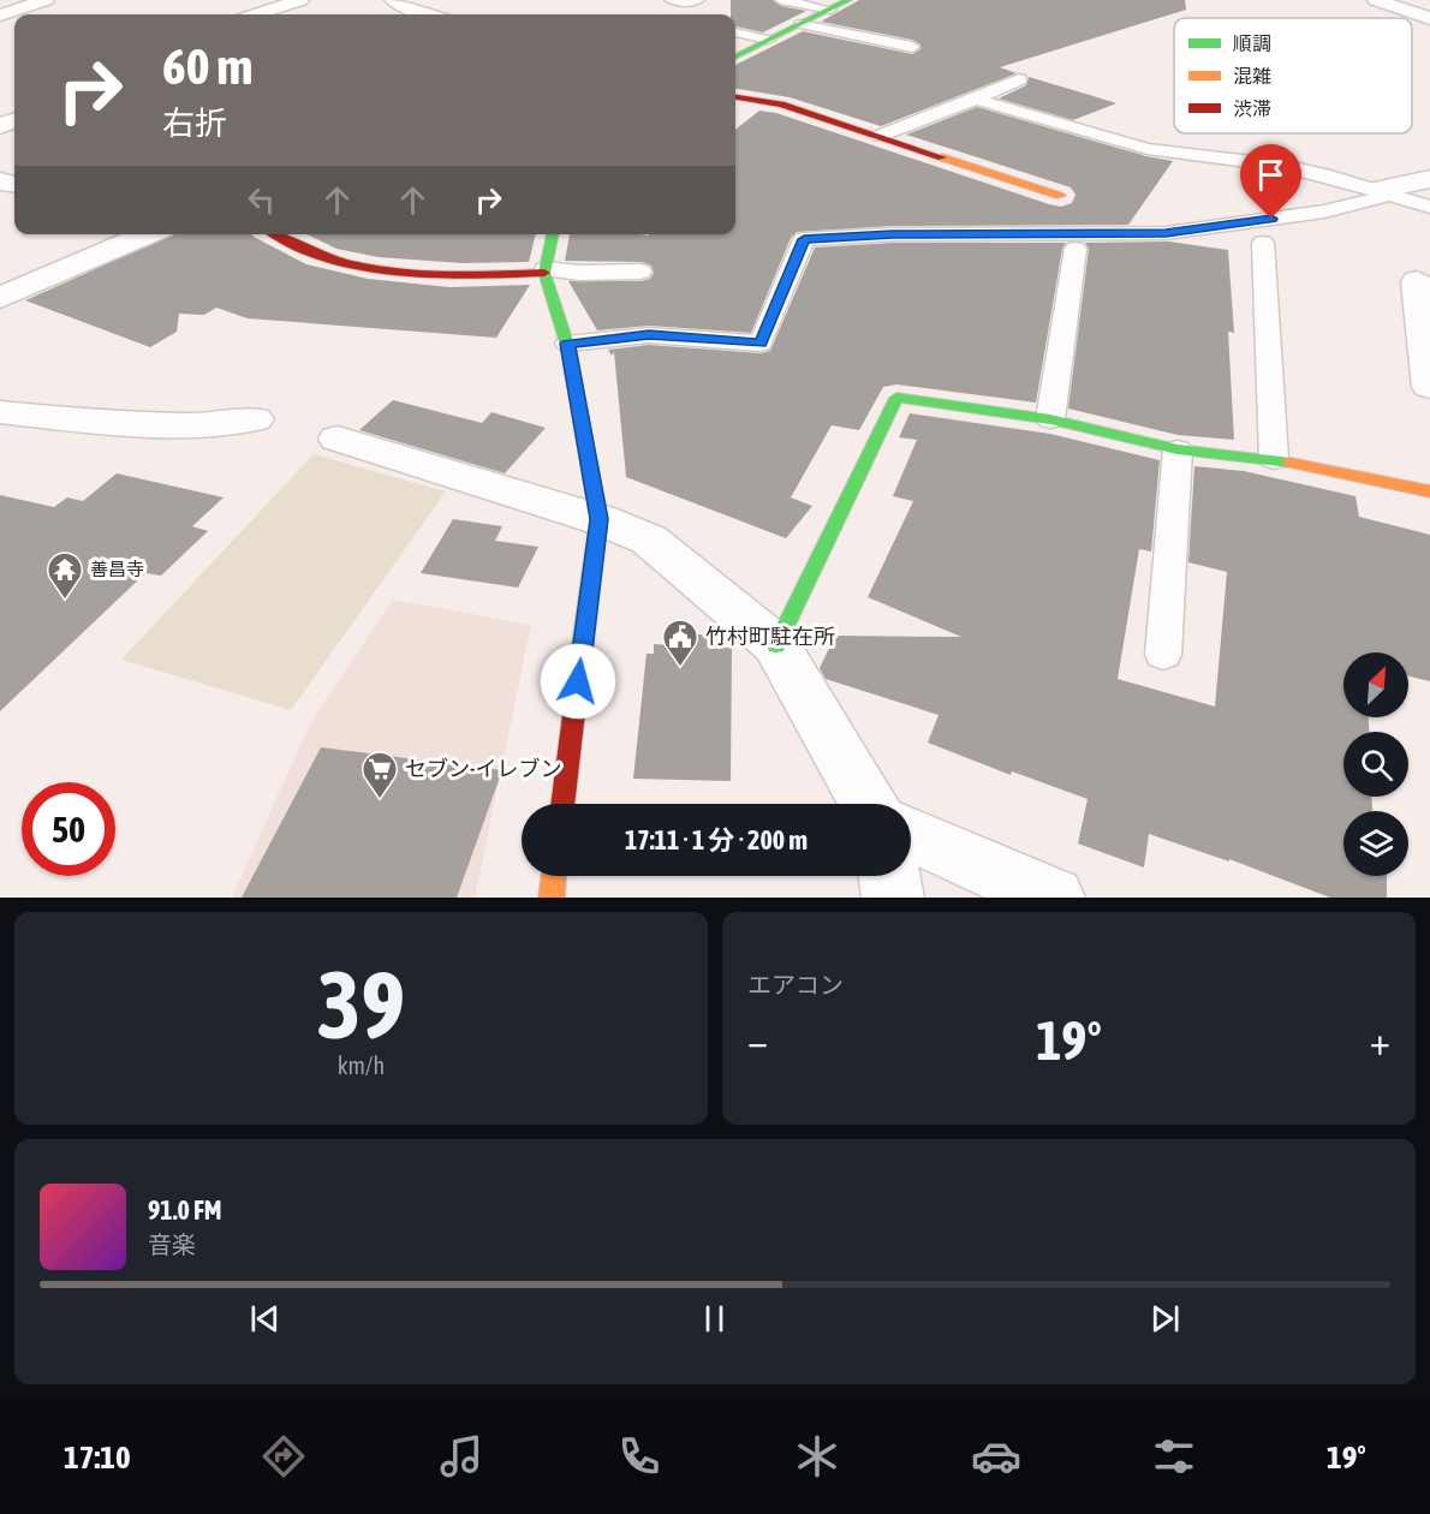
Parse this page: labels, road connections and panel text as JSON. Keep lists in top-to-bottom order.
{
  "places": {
    "temple": ["善昌寺"],
    "public building": ["竹村町駐在所"],
    "supermarket": ["セブン-イレブン"]
  },
  "legend": ["順調", "混雑", "渋滞"],
  "north": "top right",
  "page": {
    "turn": ["60 m", "右折"],
    "limit": "50",
    "trip": "17:11 · 1 分 · 200 m",
    "tile": [
      ["39", "km/h"],
      "エアコン"
    ],
    "heat": ["−", "19°", "+"],
    "song": ["91.0 FM", "音楽"],
    "tabs": ["17:10", "19°"]
  }
}
